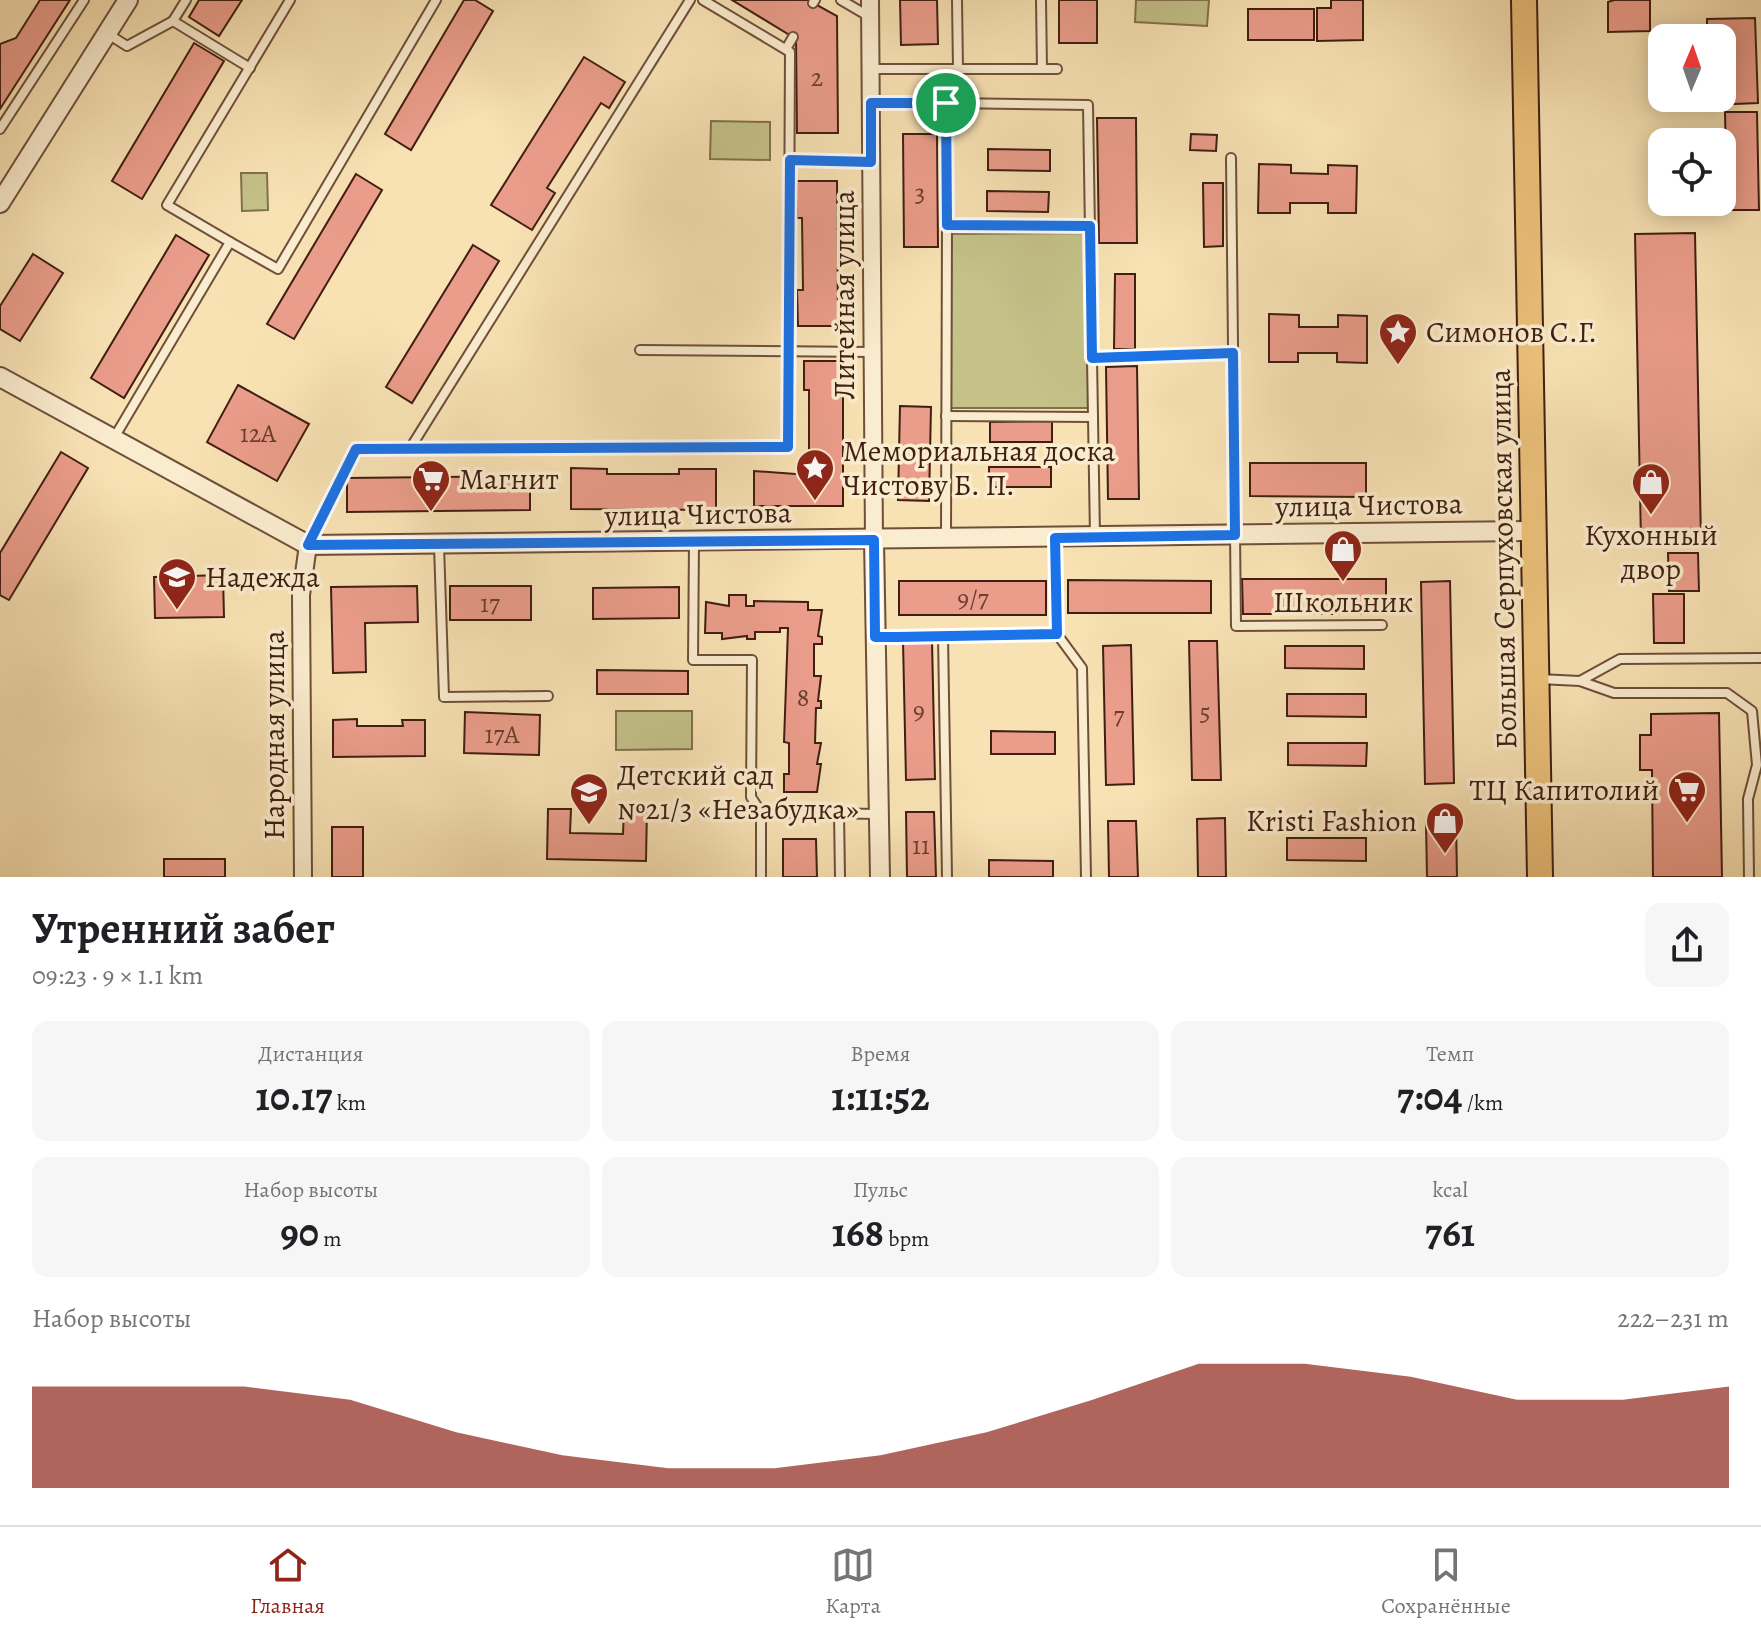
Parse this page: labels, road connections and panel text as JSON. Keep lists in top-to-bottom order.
{
  "streets": {
    "main road": ["Большая Серпуховская улица"],
    "street": ["Литейная улица", "улица Чистова", "Народная улица"]
  },
  "crossings": [
    ["Литейная улица", "улица Чистова"],
    ["улица Чистова", "Большая Серпуховская улица"],
    ["улица Чистова", "Народная улица"]
  ],
  "places": {
    "place": ["Симонов С.Г.", "Мемориальная доска Чистову Б. П."],
    "supermarket": ["Магнит", "ТЦ Капитолий"],
    "shop": ["Кухонный двор", "Школьник", "Kristi Fashion"],
    "school or university": ["Надежда", "Детский сад №21/3 «Незабудка»"]
  },
  "house_numbers": [
    "2",
    "3",
    "12А",
    "9/7",
    "17",
    "8",
    "9",
    "5",
    "7",
    "17А",
    "11"
  ],
  "north": "top",
  "page": {
    "heading": ["Утренний забег", "09:23 · 9 × 1.1 km"],
    "stats": [
      ["Дистанция", "10.17 km"],
      ["Время", "1:11:52"],
      ["Темп", "7:04 /km"],
      ["Набор высоты", "90 m"],
      ["Пульс", "168 bpm"],
      ["kcal", "761"]
    ],
    "chart": ["Набор высоты", "222–231 m"],
    "tabs": ["Главная", "Карта", "Сохранённые"]
  }
}
